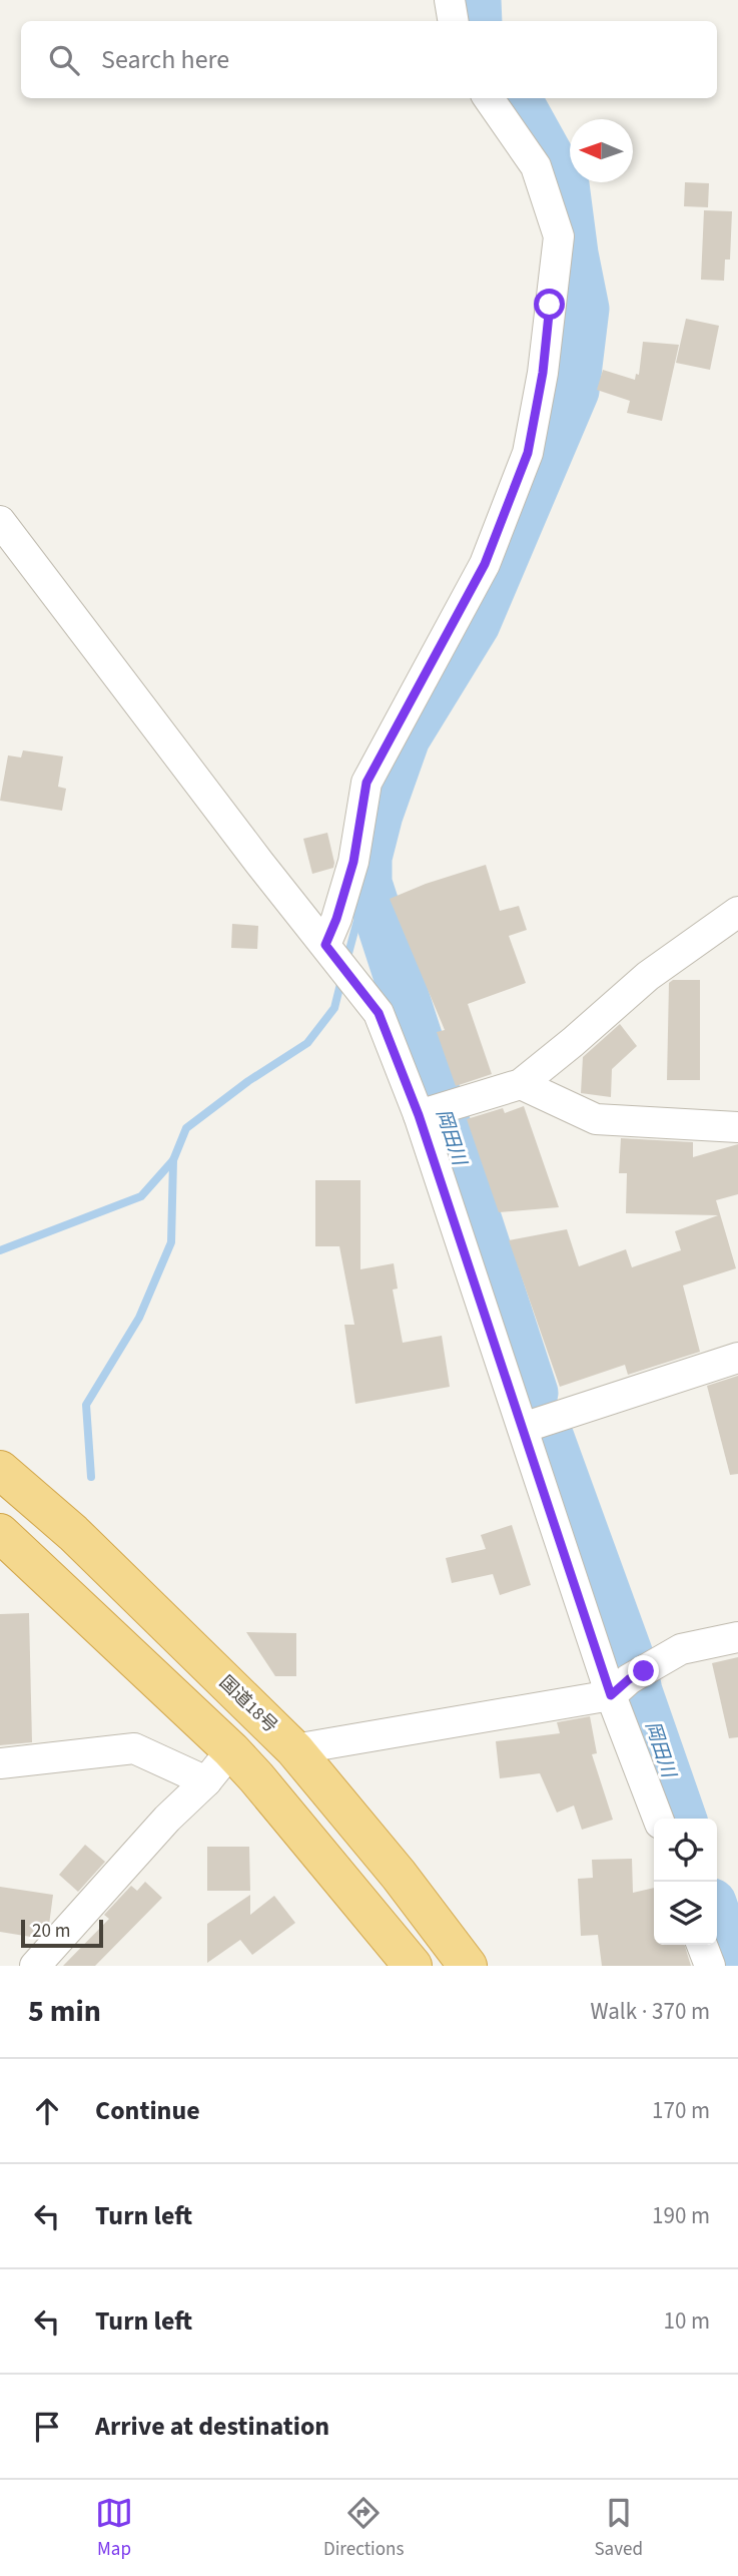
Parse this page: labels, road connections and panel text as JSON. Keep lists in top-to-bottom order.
{
  "streets": {
    "highway": ["国道18号"]
  },
  "water": ["岡田川"],
  "scale_bar": "20 m",
  "north": "left",
  "page": {
    "search": "Search here",
    "scale": "20 m",
    "heading": ["5 min", "Walk · 370 m"],
    "list": [
      ["Continue", "170 m"],
      ["Turn left", "190 m"],
      ["Turn left", "10 m"],
      "Arrive at destination"
    ],
    "nav": ["Map", "Directions", "Saved"]
  }
}
